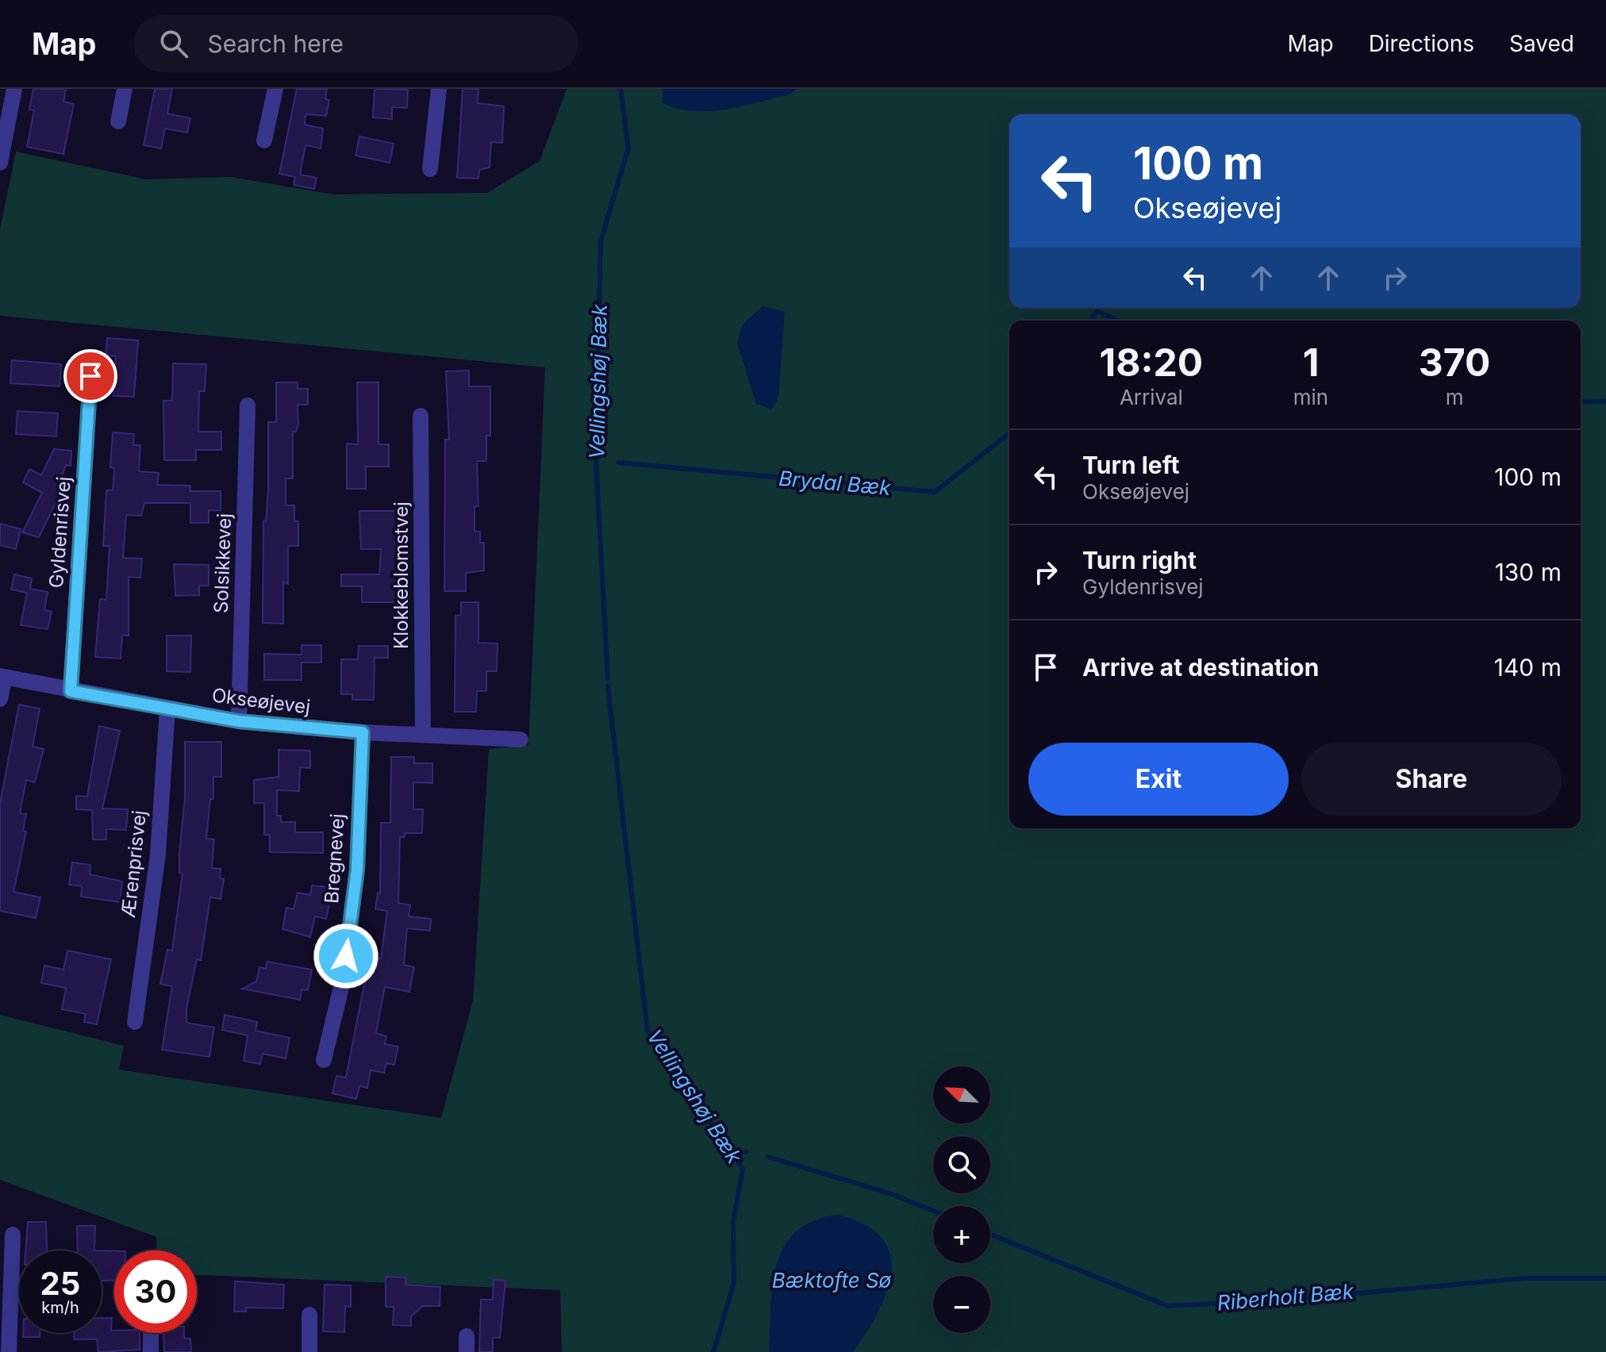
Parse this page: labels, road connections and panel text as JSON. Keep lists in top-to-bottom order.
{
  "streets": {
    "street": [
      "Gyldenrisvej",
      "Solsikkevej",
      "Klokkeblomstvej",
      "Okseøjevej",
      "Bregnevej",
      "Ærenprisvej"
    ]
  },
  "crossings": [
    ["Gyldenrisvej", "Okseøjevej"],
    ["Solsikkevej", "Okseøjevej"],
    ["Klokkeblomstvej", "Okseøjevej"],
    ["Okseøjevej", "Bregnevej"],
    ["Okseøjevej", "Ærenprisvej"]
  ],
  "water": [
    "Vellingshøj Bæk",
    "Brydal Bæk",
    "Bæktofte Sø",
    "Riberholt Bæk"
  ],
  "north": "top left",
  "page": {
    "header": "Map",
    "search": "Search here",
    "nav": ["Map", "Directions", "Saved"],
    "turn": ["100 m", "Okseøjevej"],
    "eta": [
      "18:20",
      "Arrival",
      "1",
      "min",
      "370",
      "m"
    ],
    "list": [
      {
        "name": "Turn left",
        "note": "Okseøjevej",
        "value": "100 m"
      },
      {
        "name": "Turn right",
        "note": "Gyldenrisvej",
        "value": "130 m"
      },
      {
        "name": "Arrive at destination",
        "value": "140 m"
      }
    ],
    "buttons": ["Exit", "Share"],
    "map_buttons": ["+", "−"],
    "speed": "25 km/h",
    "limit": "30"
  }
}
